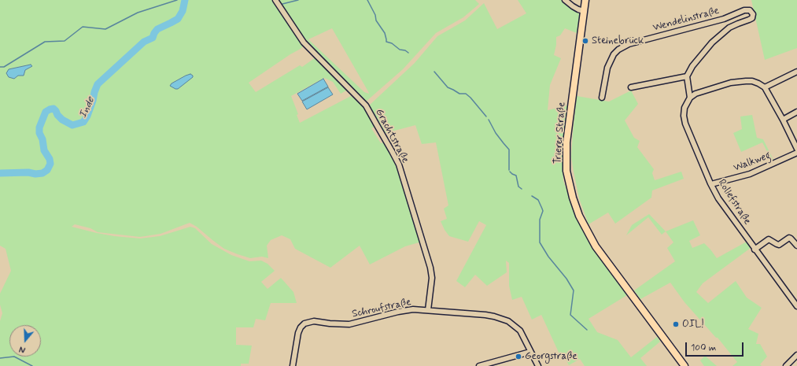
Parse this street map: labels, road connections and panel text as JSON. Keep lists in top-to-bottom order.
{
  "streets": {
    "main road": ["Trierer Straße"],
    "street": [
      "Wendelinstraße",
      "Grachtstraße",
      "Walkweg",
      "Rollefstraße",
      "Schroufstraße"
    ]
  },
  "crossings": [
    ["Grachtstraße", "Schroufstraße"],
    ["Walkweg", "Rollefstraße"]
  ],
  "water": ["Inde"],
  "places": ["Steinebrück", "OIL!", "Georgstraße"],
  "scale_bar": "100 m",
  "north": "bottom"
}
